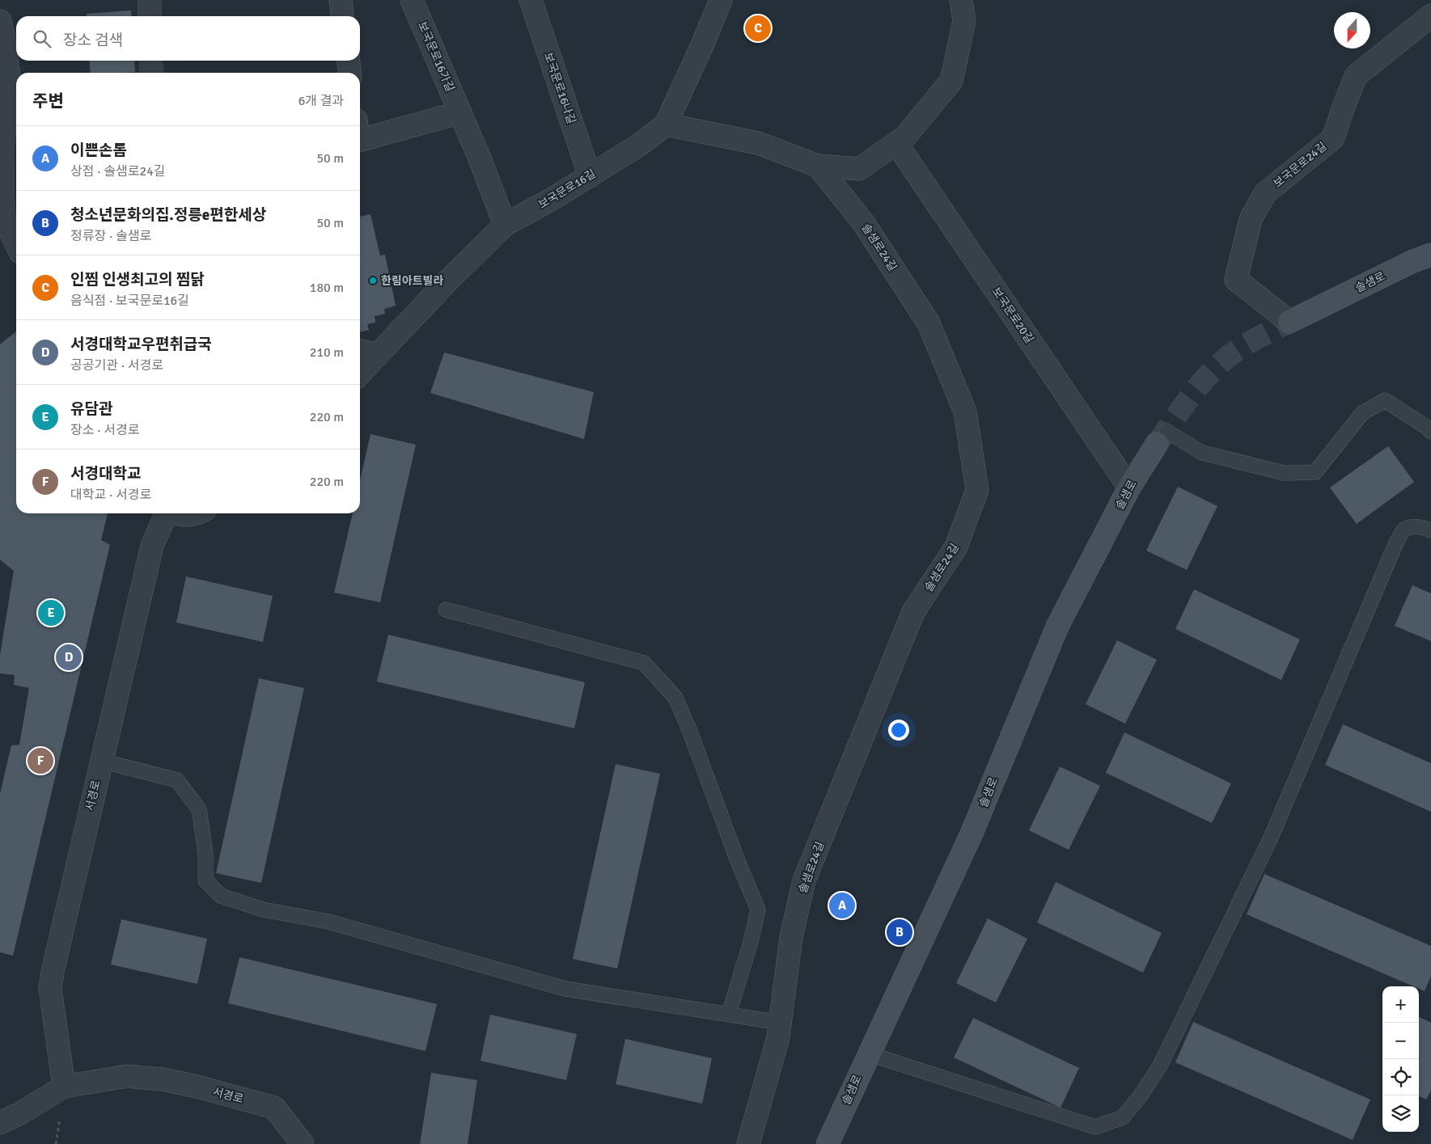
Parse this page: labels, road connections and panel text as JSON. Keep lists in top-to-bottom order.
{
  "streets": {
    "main road": ["솔샘로"],
    "street": [
      "보국문로16가길",
      "보국문로16나길",
      "보국문로24길",
      "보국문로16길",
      "솔샘로24길",
      "보국문로20길",
      "서경로"
    ]
  },
  "crossings": [
    ["보국문로16가길", "보국문로16길"],
    ["보국문로16나길", "보국문로16길"],
    ["보국문로24길", "솔샘로"],
    ["솔샘로", "보국문로20길"]
  ],
  "places": ["한림아트빌라"],
  "north": "bottom",
  "page": {
    "pins": [
      "C",
      "E",
      "D",
      "F",
      "A",
      "B"
    ],
    "search": "장소 검색",
    "heading": ["주변", "6개 결과"],
    "list": [
      {
        "mark": "A",
        "name": "이쁜손톱",
        "note": "상점 · 솔샘로24길",
        "value": "50 m"
      },
      {
        "mark": "B",
        "name": "청소년문화의집.정릉e편한세상",
        "note": "정류장 · 솔샘로",
        "value": "50 m"
      },
      {
        "mark": "C",
        "name": "인찜 인생최고의 찜닭",
        "note": "음식점 · 보국문로16길",
        "value": "180 m"
      },
      {
        "mark": "D",
        "name": "서경대학교우편취급국",
        "note": "공공기관 · 서경로",
        "value": "210 m"
      },
      {
        "mark": "E",
        "name": "유담관",
        "note": "장소 · 서경로",
        "value": "220 m"
      },
      {
        "mark": "F",
        "name": "서경대학교",
        "note": "대학교 · 서경로",
        "value": "220 m"
      }
    ],
    "map_buttons": ["+", "−"]
  }
}
